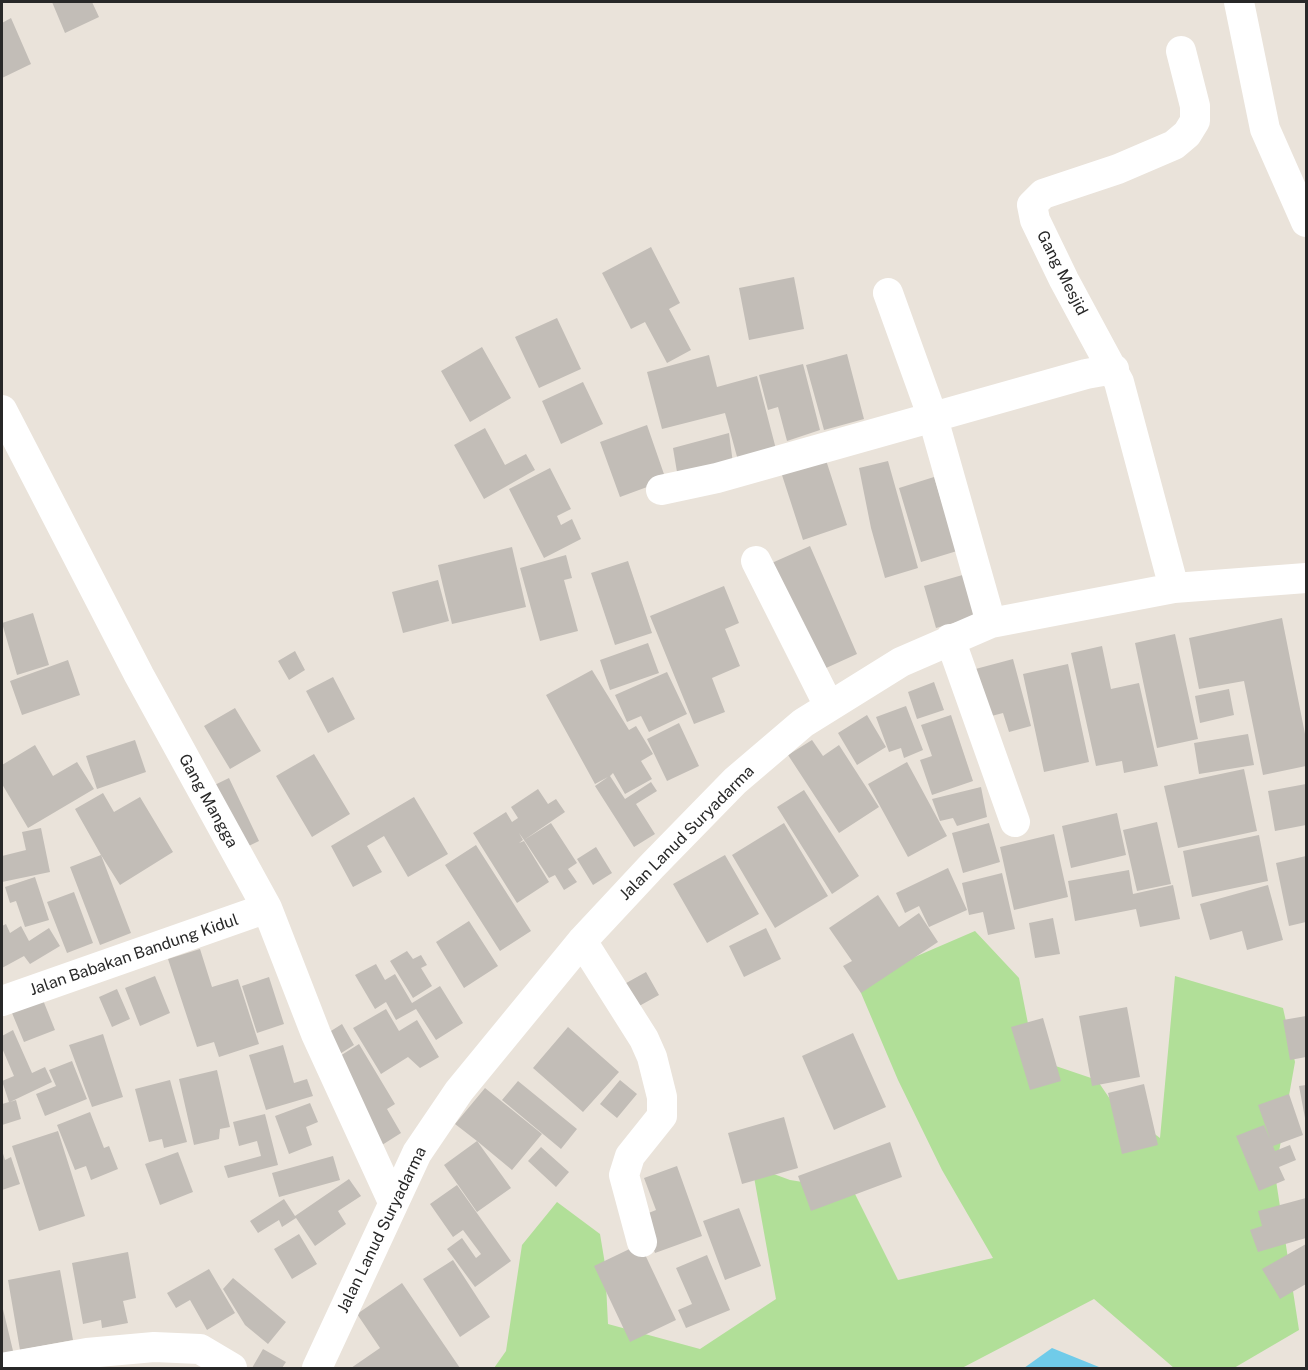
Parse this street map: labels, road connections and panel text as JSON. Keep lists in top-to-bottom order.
{
  "streets": {
    "street": [
      "Gang Mesjid",
      "Gang Mangga",
      "Jalan Lanud Suryadarma",
      "Jalan Babakan Bandung Kidul"
    ]
  },
  "crossings": [
    ["Gang Mesjid", "Jalan Lanud Suryadarma"],
    ["Gang Mangga", "Jalan Lanud Suryadarma"],
    ["Gang Mangga", "Jalan Babakan Bandung Kidul"]
  ]
}
